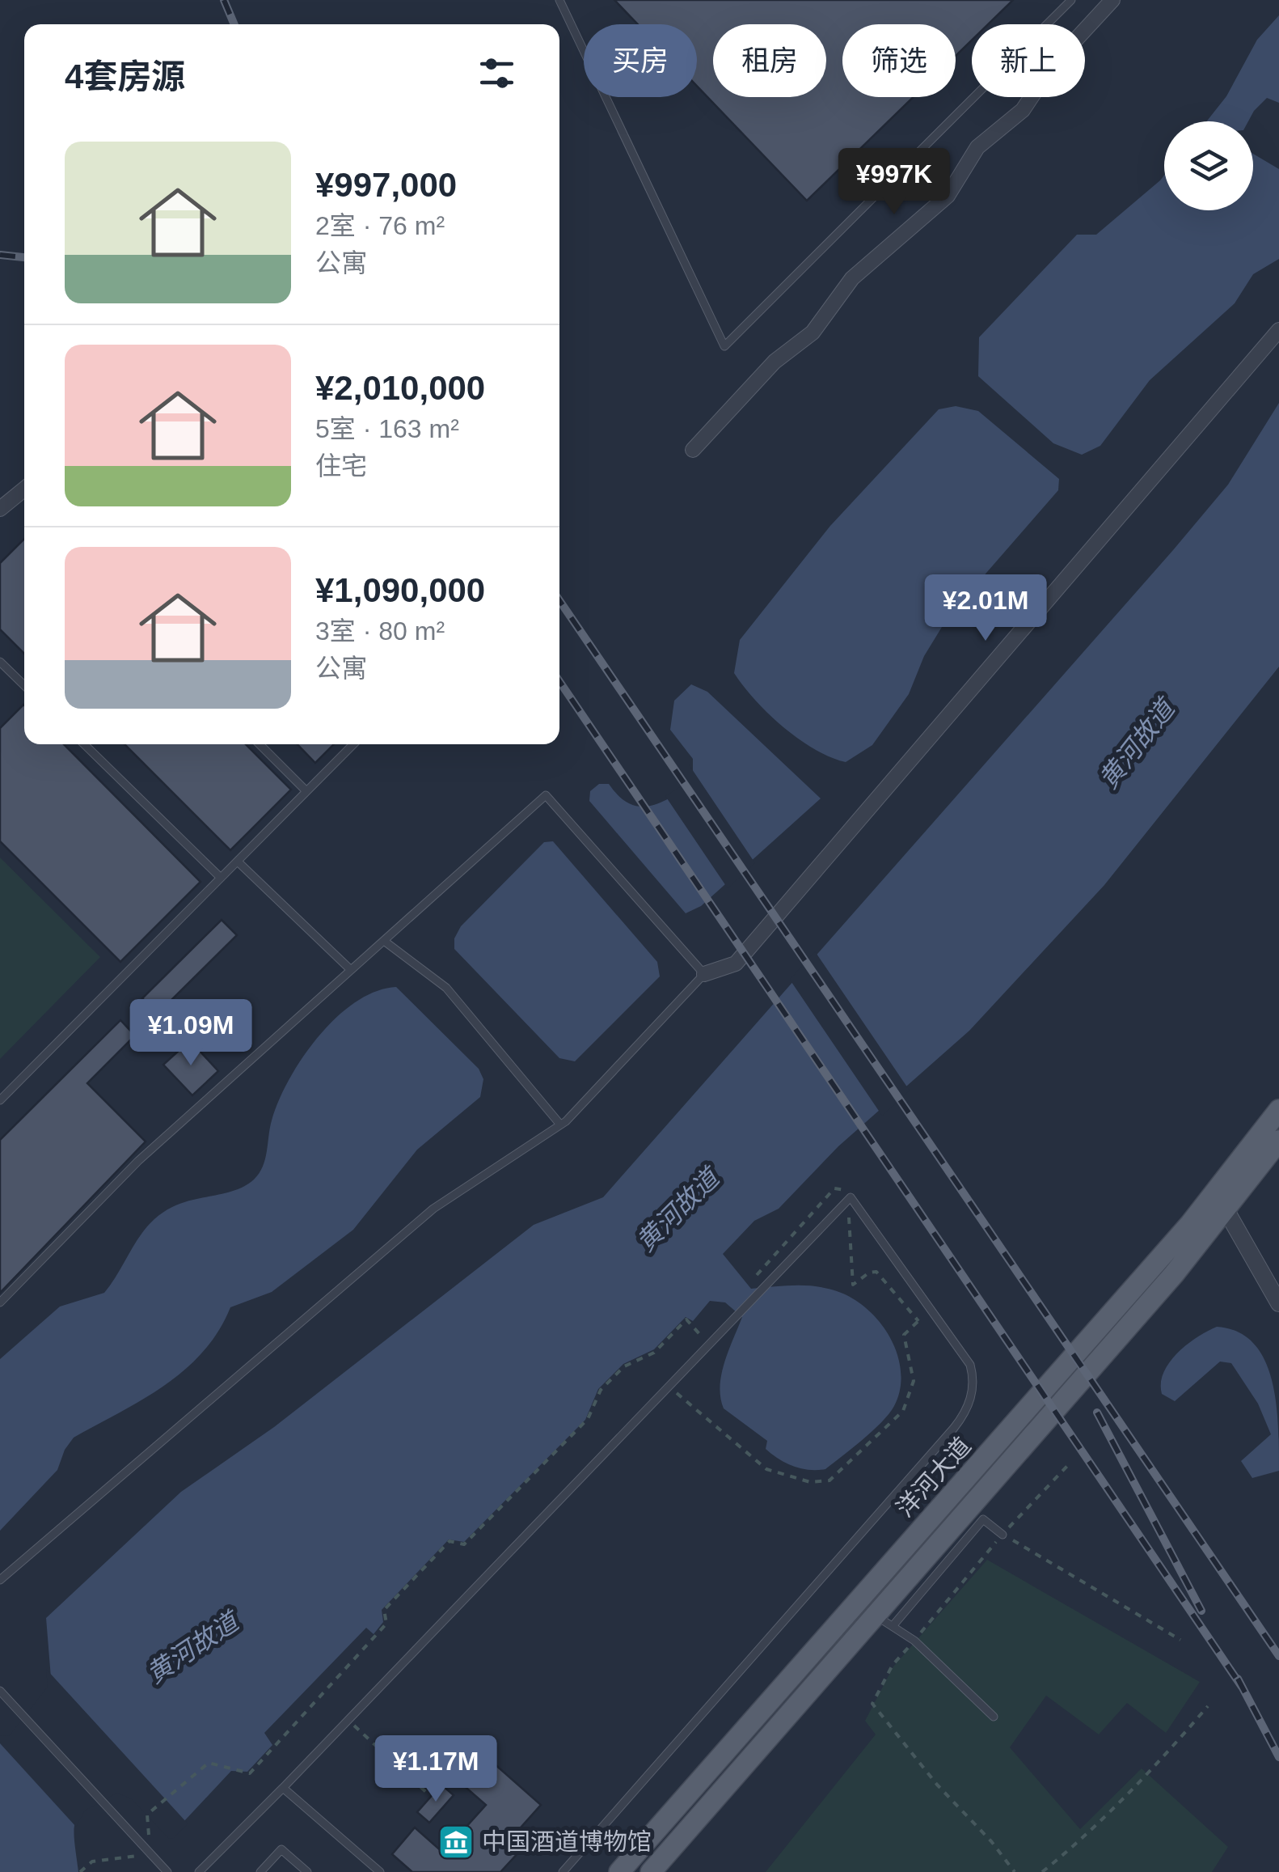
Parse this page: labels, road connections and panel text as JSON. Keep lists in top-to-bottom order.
{
  "streets": {
    "main road": ["洋河大道"]
  },
  "water": ["黄河故道"],
  "places": {
    "museum": ["中国酒道博物馆"]
  },
  "page": {
    "chip": [
      "买房",
      "租房",
      "筛选",
      "新上"
    ],
    "heading": "4套房源",
    "list": [
      {
        "name": "¥997,000",
        "note": "2室 · 76 m² · 公寓"
      },
      {
        "name": "¥2,010,000",
        "note": "5室 · 163 m² · 住宅"
      },
      {
        "name": "¥1,090,000",
        "note": "3室 · 80 m² · 公寓"
      }
    ],
    "price": [
      "¥997K",
      "¥2.01M",
      "¥1.09M",
      "¥1.17M"
    ]
  }
}
